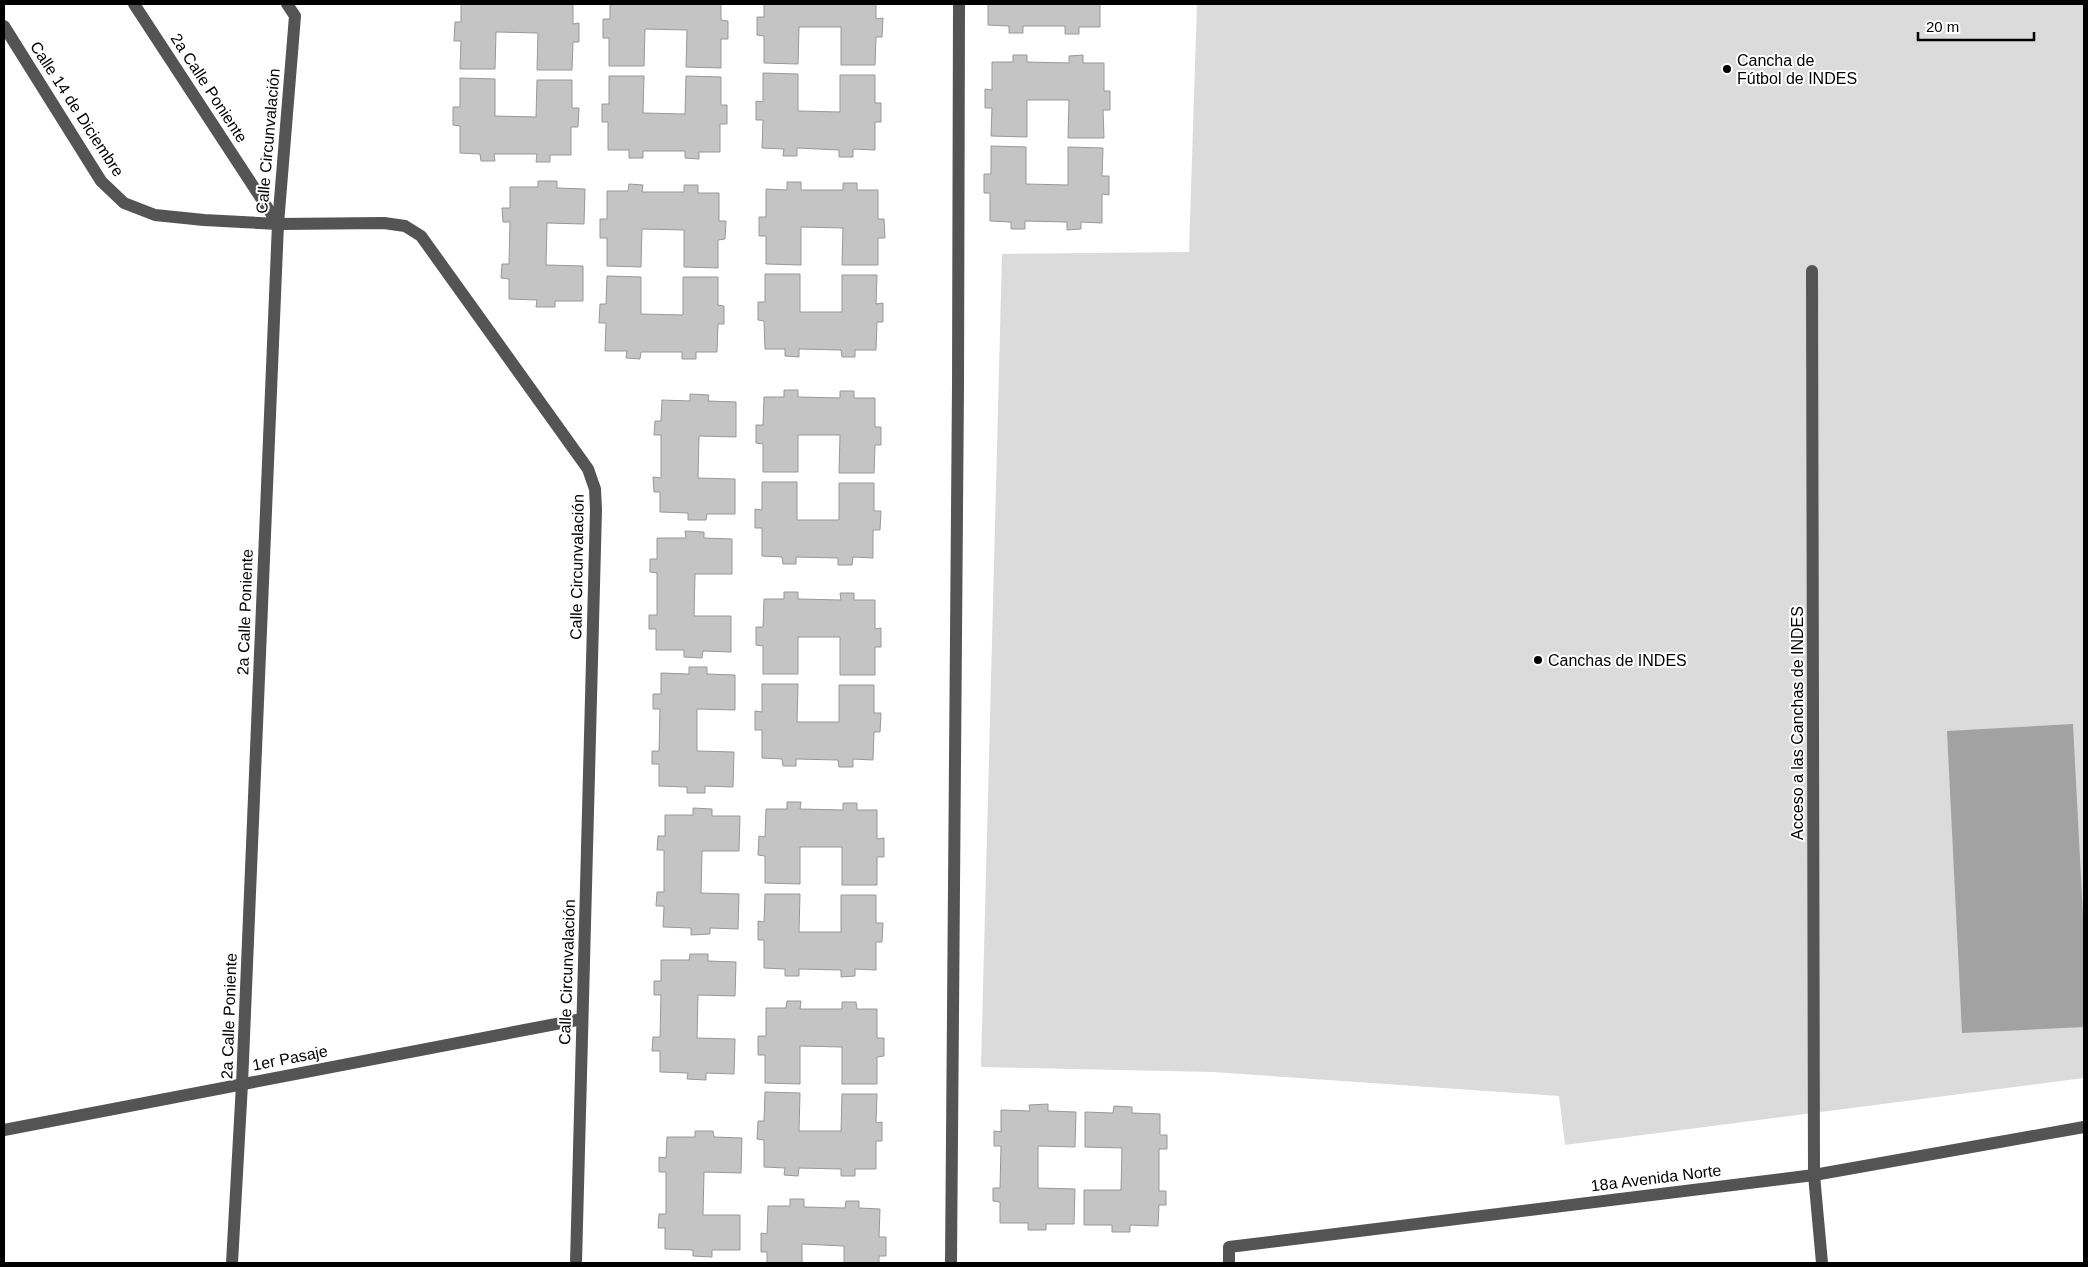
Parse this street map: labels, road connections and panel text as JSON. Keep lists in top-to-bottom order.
{
  "streets": {
    "street": [
      "2a Calle Poniente",
      "Calle 14 de Diciembre",
      "Calle Circunvalación",
      "Acceso a las Canchas de INDES",
      "1er Pasaje",
      "18a Avenida Norte"
    ]
  },
  "crossings": [
    ["2a Calle Poniente", "Calle 14 de Diciembre"],
    ["2a Calle Poniente", "Calle Circunvalación"],
    ["2a Calle Poniente", "1er Pasaje"],
    ["Calle 14 de Diciembre", "Calle Circunvalación"],
    ["Calle Circunvalación", "1er Pasaje"],
    ["Acceso a las Canchas de INDES", "18a Avenida Norte"]
  ],
  "places": ["Cancha de Fútbol de INDES", "Canchas de INDES"],
  "scale_bar": "20 m"
}
